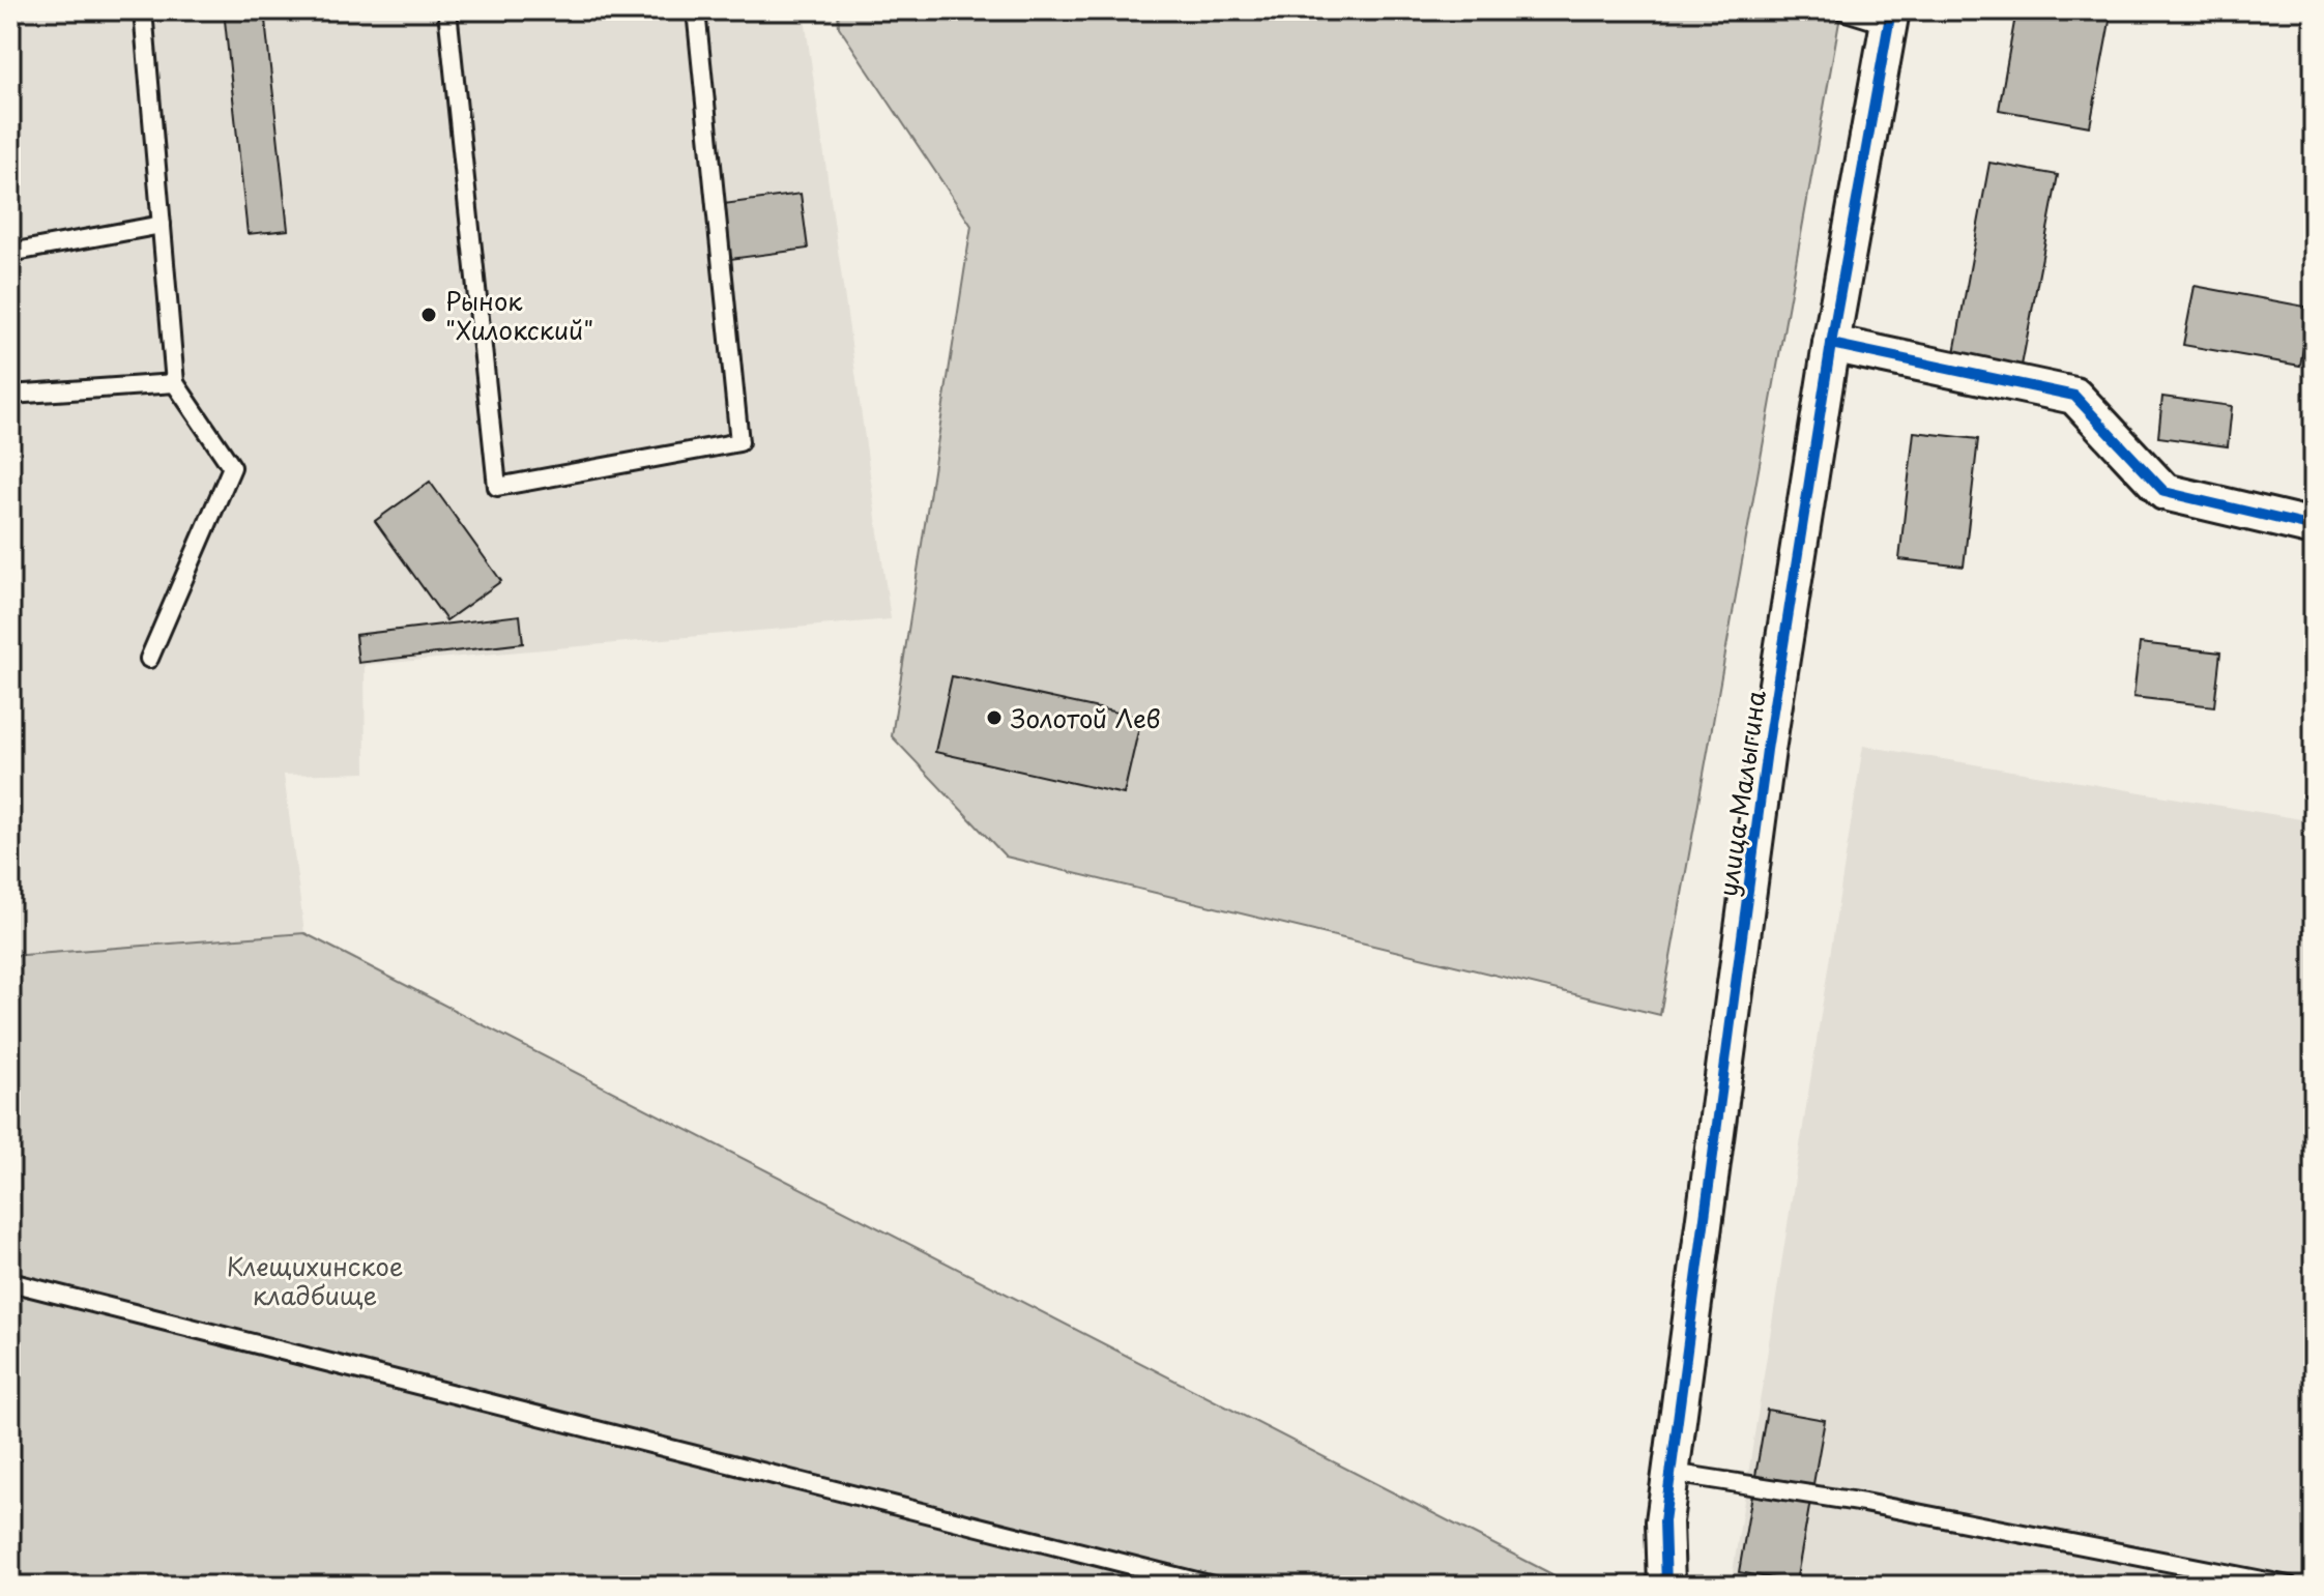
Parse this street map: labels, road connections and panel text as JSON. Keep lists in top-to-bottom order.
{
  "streets": {
    "street": ["улица Малыгина"]
  },
  "parks": ["Клещихинское кладбище"],
  "places": ["Рынок \"Хилокский\"", "Золотой Лев"]
}
